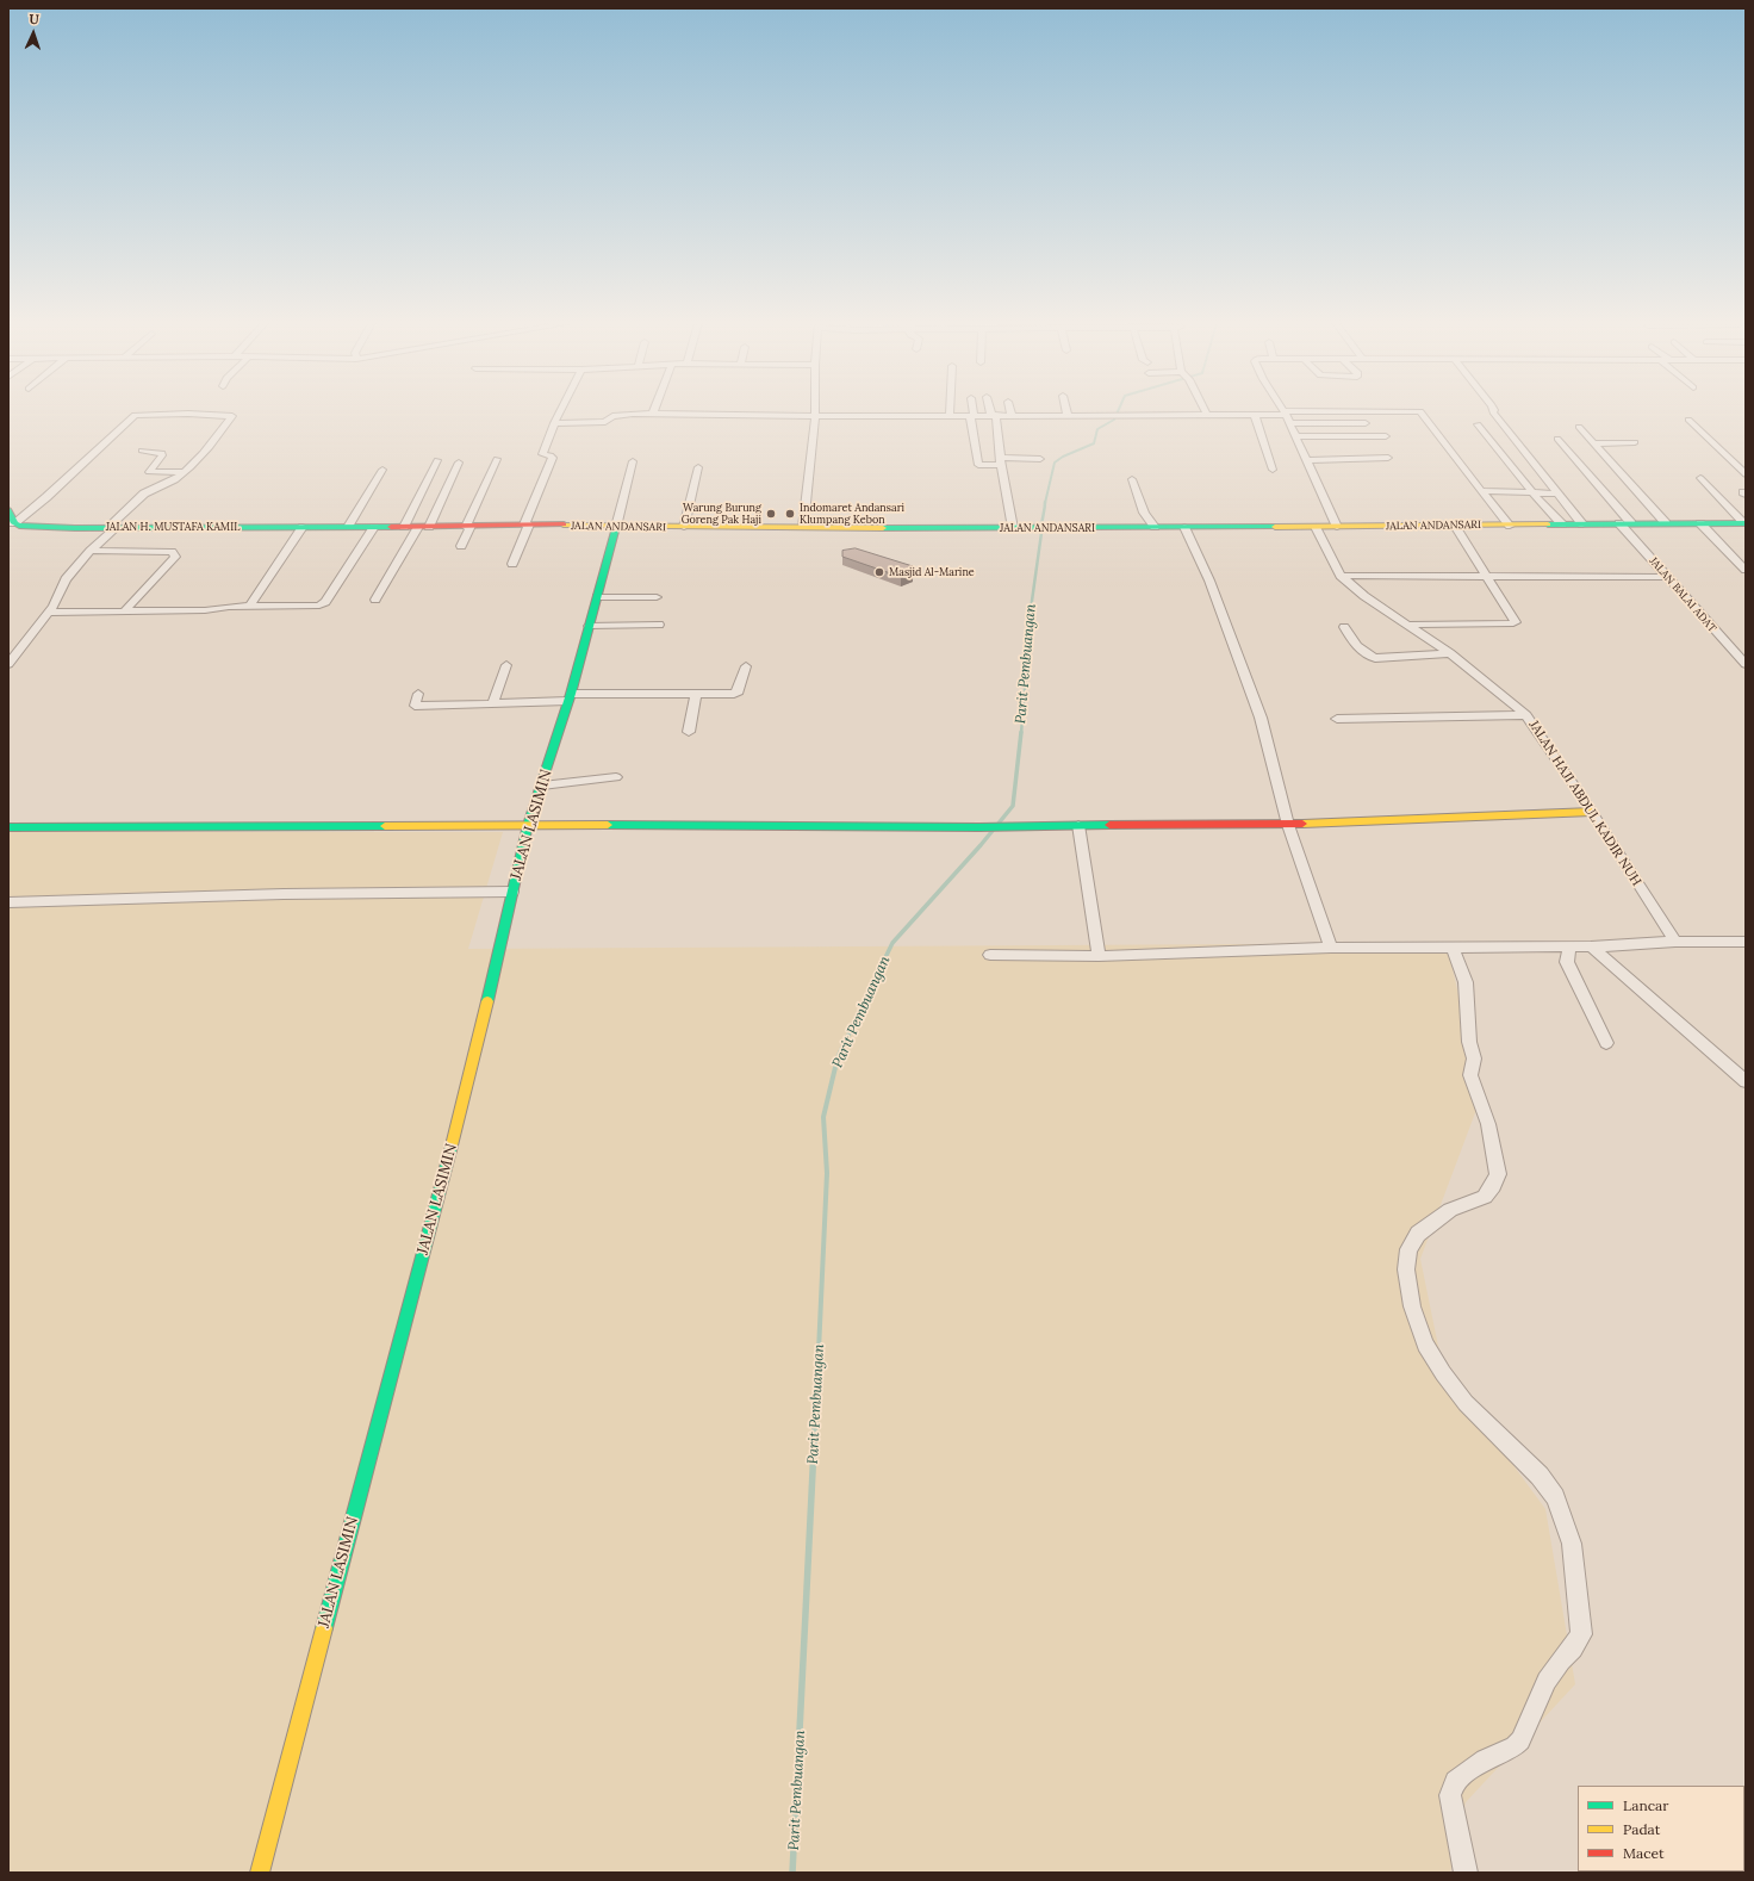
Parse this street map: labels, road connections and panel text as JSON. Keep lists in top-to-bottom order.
{
  "streets": {
    "street": [
      "JALAN ANDANSARI",
      "JALAN H. MUSTAFA KAMIL",
      "JALAN BALAI ADAT",
      "JALAN HAJI ABDUL KADIR NUH",
      "JALAN LASIMIN"
    ]
  },
  "crossings": [
    ["JALAN ANDANSARI", "JALAN H. MUSTAFA KAMIL"],
    ["JALAN ANDANSARI", "JALAN BALAI ADAT"],
    ["JALAN ANDANSARI", "JALAN HAJI ABDUL KADIR NUH"],
    ["JALAN ANDANSARI", "JALAN LASIMIN"]
  ],
  "water": ["Parit Pembuangan"],
  "places": ["Warung Burung Goreng Pak Haji", "Indomaret Andansari Klumpang Kebon", "Masjid Al-Marine"],
  "legend": ["Lancar", "Padat", "Macet"],
  "north": "top"
}
